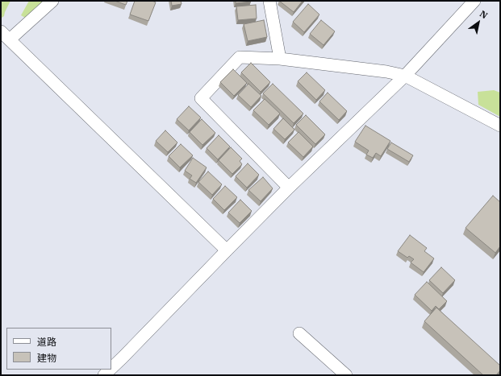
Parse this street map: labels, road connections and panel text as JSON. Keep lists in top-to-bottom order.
{
  "legend": ["道路", "建物"],
  "north": "top right"
}
